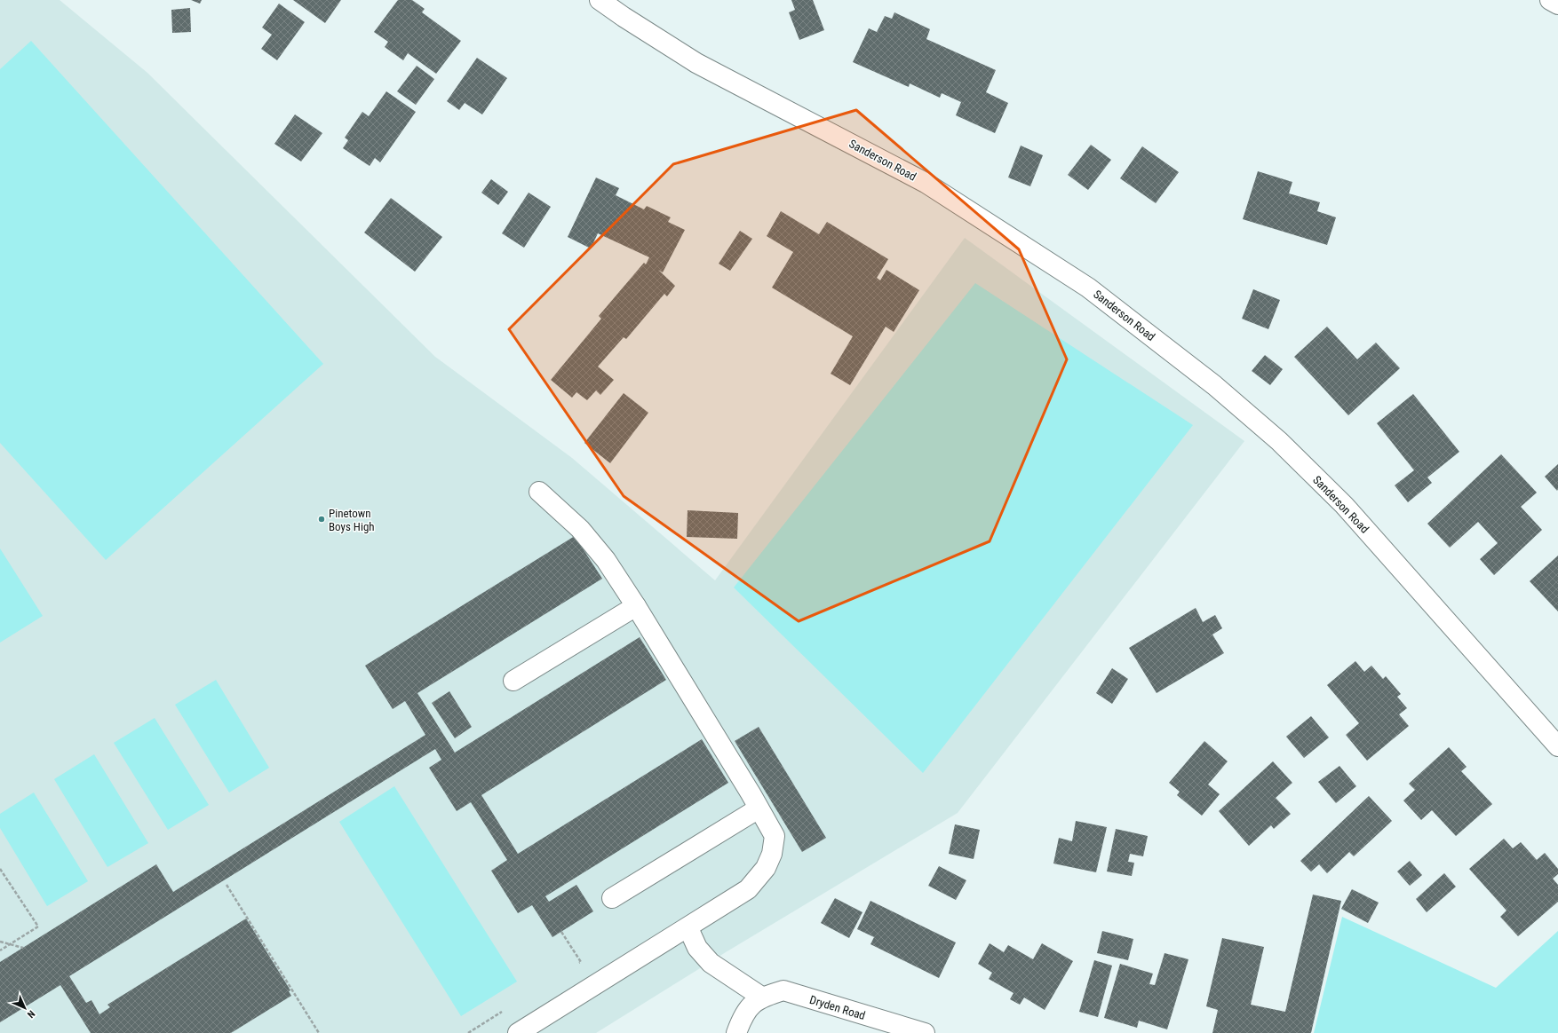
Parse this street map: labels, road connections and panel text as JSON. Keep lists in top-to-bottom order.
{
  "streets": {
    "main road": ["Sanderson Road", "Dryden Road"]
  },
  "places": ["Pinetown Boys High"],
  "north": "bottom right"
}
